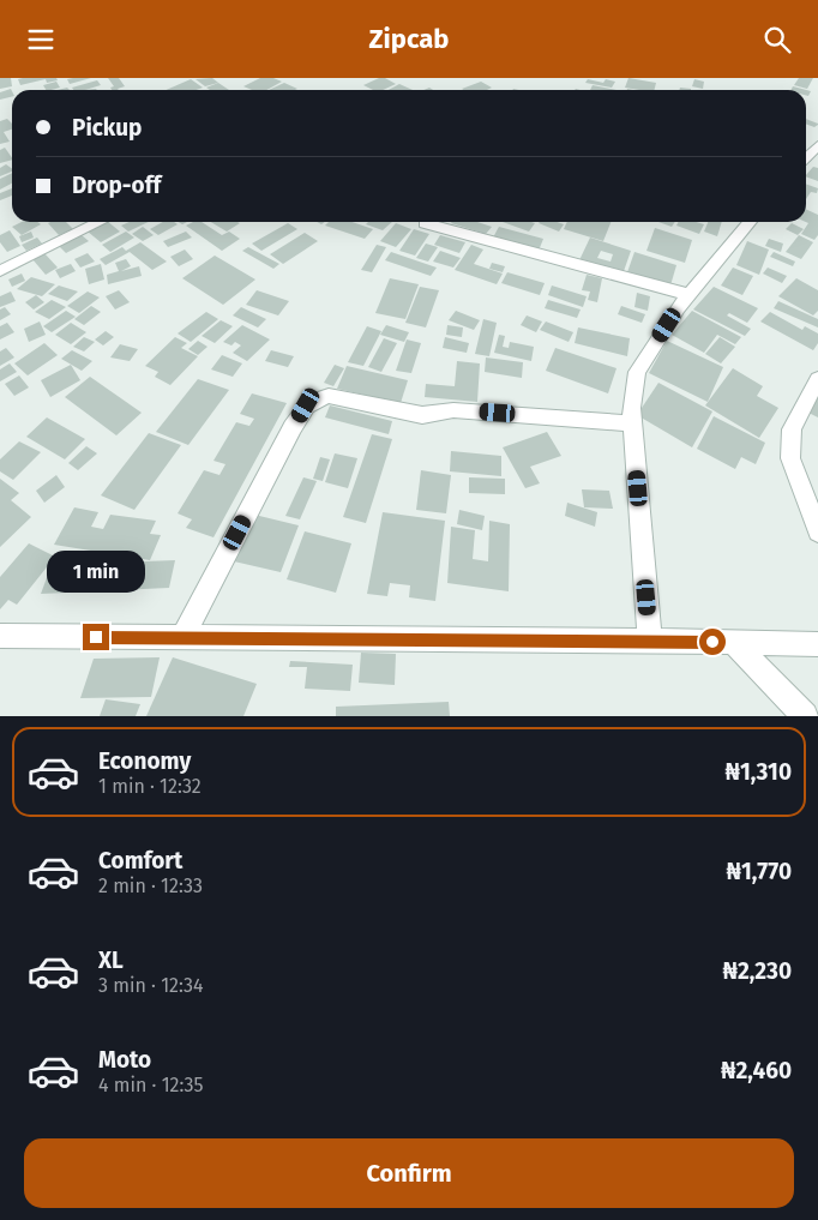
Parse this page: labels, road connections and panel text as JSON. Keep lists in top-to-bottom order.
{
  "page": {
    "header": "Zipcab",
    "banner": ["Pickup", "Drop-off"],
    "bubble": "1 min",
    "list": [
      {
        "name": "Economy",
        "note": "1 min · 12:32",
        "value": "₦1,310"
      },
      {
        "name": "Comfort",
        "note": "2 min · 12:33",
        "value": "₦1,770"
      },
      {
        "name": "XL",
        "note": "3 min · 12:34",
        "value": "₦2,230"
      },
      {
        "name": "Moto",
        "note": "4 min · 12:35",
        "value": "₦2,460"
      }
    ],
    "buttons": "Confirm"
  }
}
